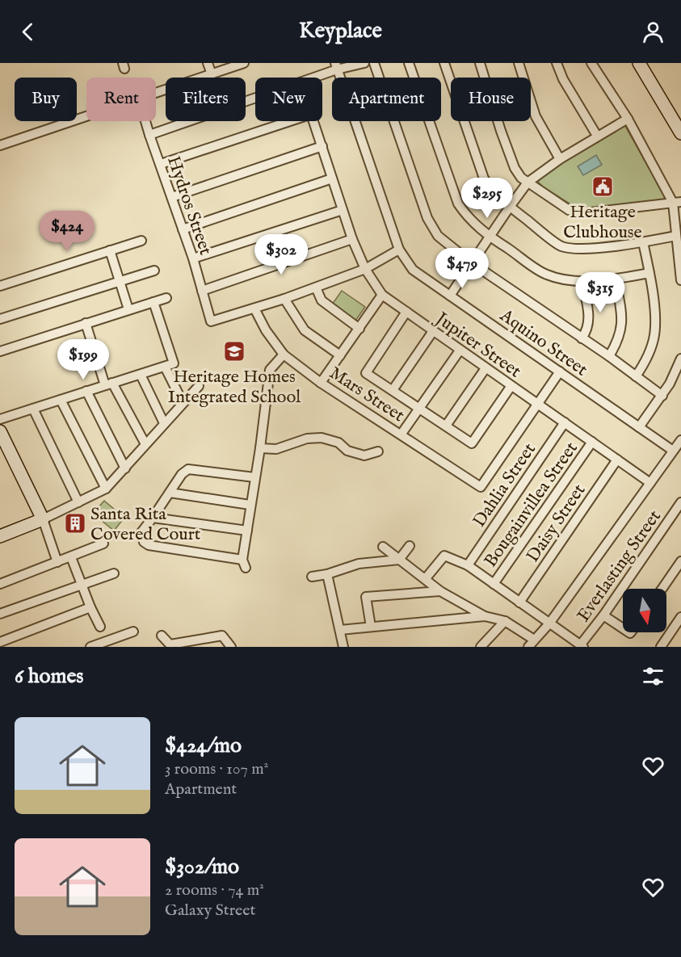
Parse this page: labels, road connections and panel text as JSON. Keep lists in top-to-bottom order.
{
  "streets": {
    "street": [
      "Hydros Street",
      "Aquino Street",
      "Jupiter Street",
      "Mars Street",
      "Dahlia Street",
      "Bougainvillea Street",
      "Daisy Street",
      "Everlasting Street"
    ]
  },
  "crossings": [
    ["Hydros Street", "Mars Street"],
    ["Jupiter Street", "Mars Street"],
    ["Jupiter Street", "Dahlia Street"],
    ["Jupiter Street", "Bougainvillea Street"],
    ["Jupiter Street", "Daisy Street"]
  ],
  "places": {
    "public building": ["Heritage Clubhouse"],
    "school or university": ["Heritage Homes Integrated School"],
    "building": ["Santa Rita Covered Court"]
  },
  "north": "bottom",
  "page": {
    "header": "Keyplace",
    "chip": [
      "Buy",
      "Rent",
      "Filters",
      "New",
      "Apartment",
      "House"
    ],
    "price": [
      "$295",
      "$424",
      "$302",
      "$479",
      "$315",
      "$199"
    ],
    "heading": "6 homes",
    "list": [
      {
        "name": "$424/mo",
        "note": "3 rooms · 107 m² · Apartment"
      },
      {
        "name": "$302/mo",
        "note": "2 rooms · 74 m² · Galaxy Street"
      }
    ]
  }
}
